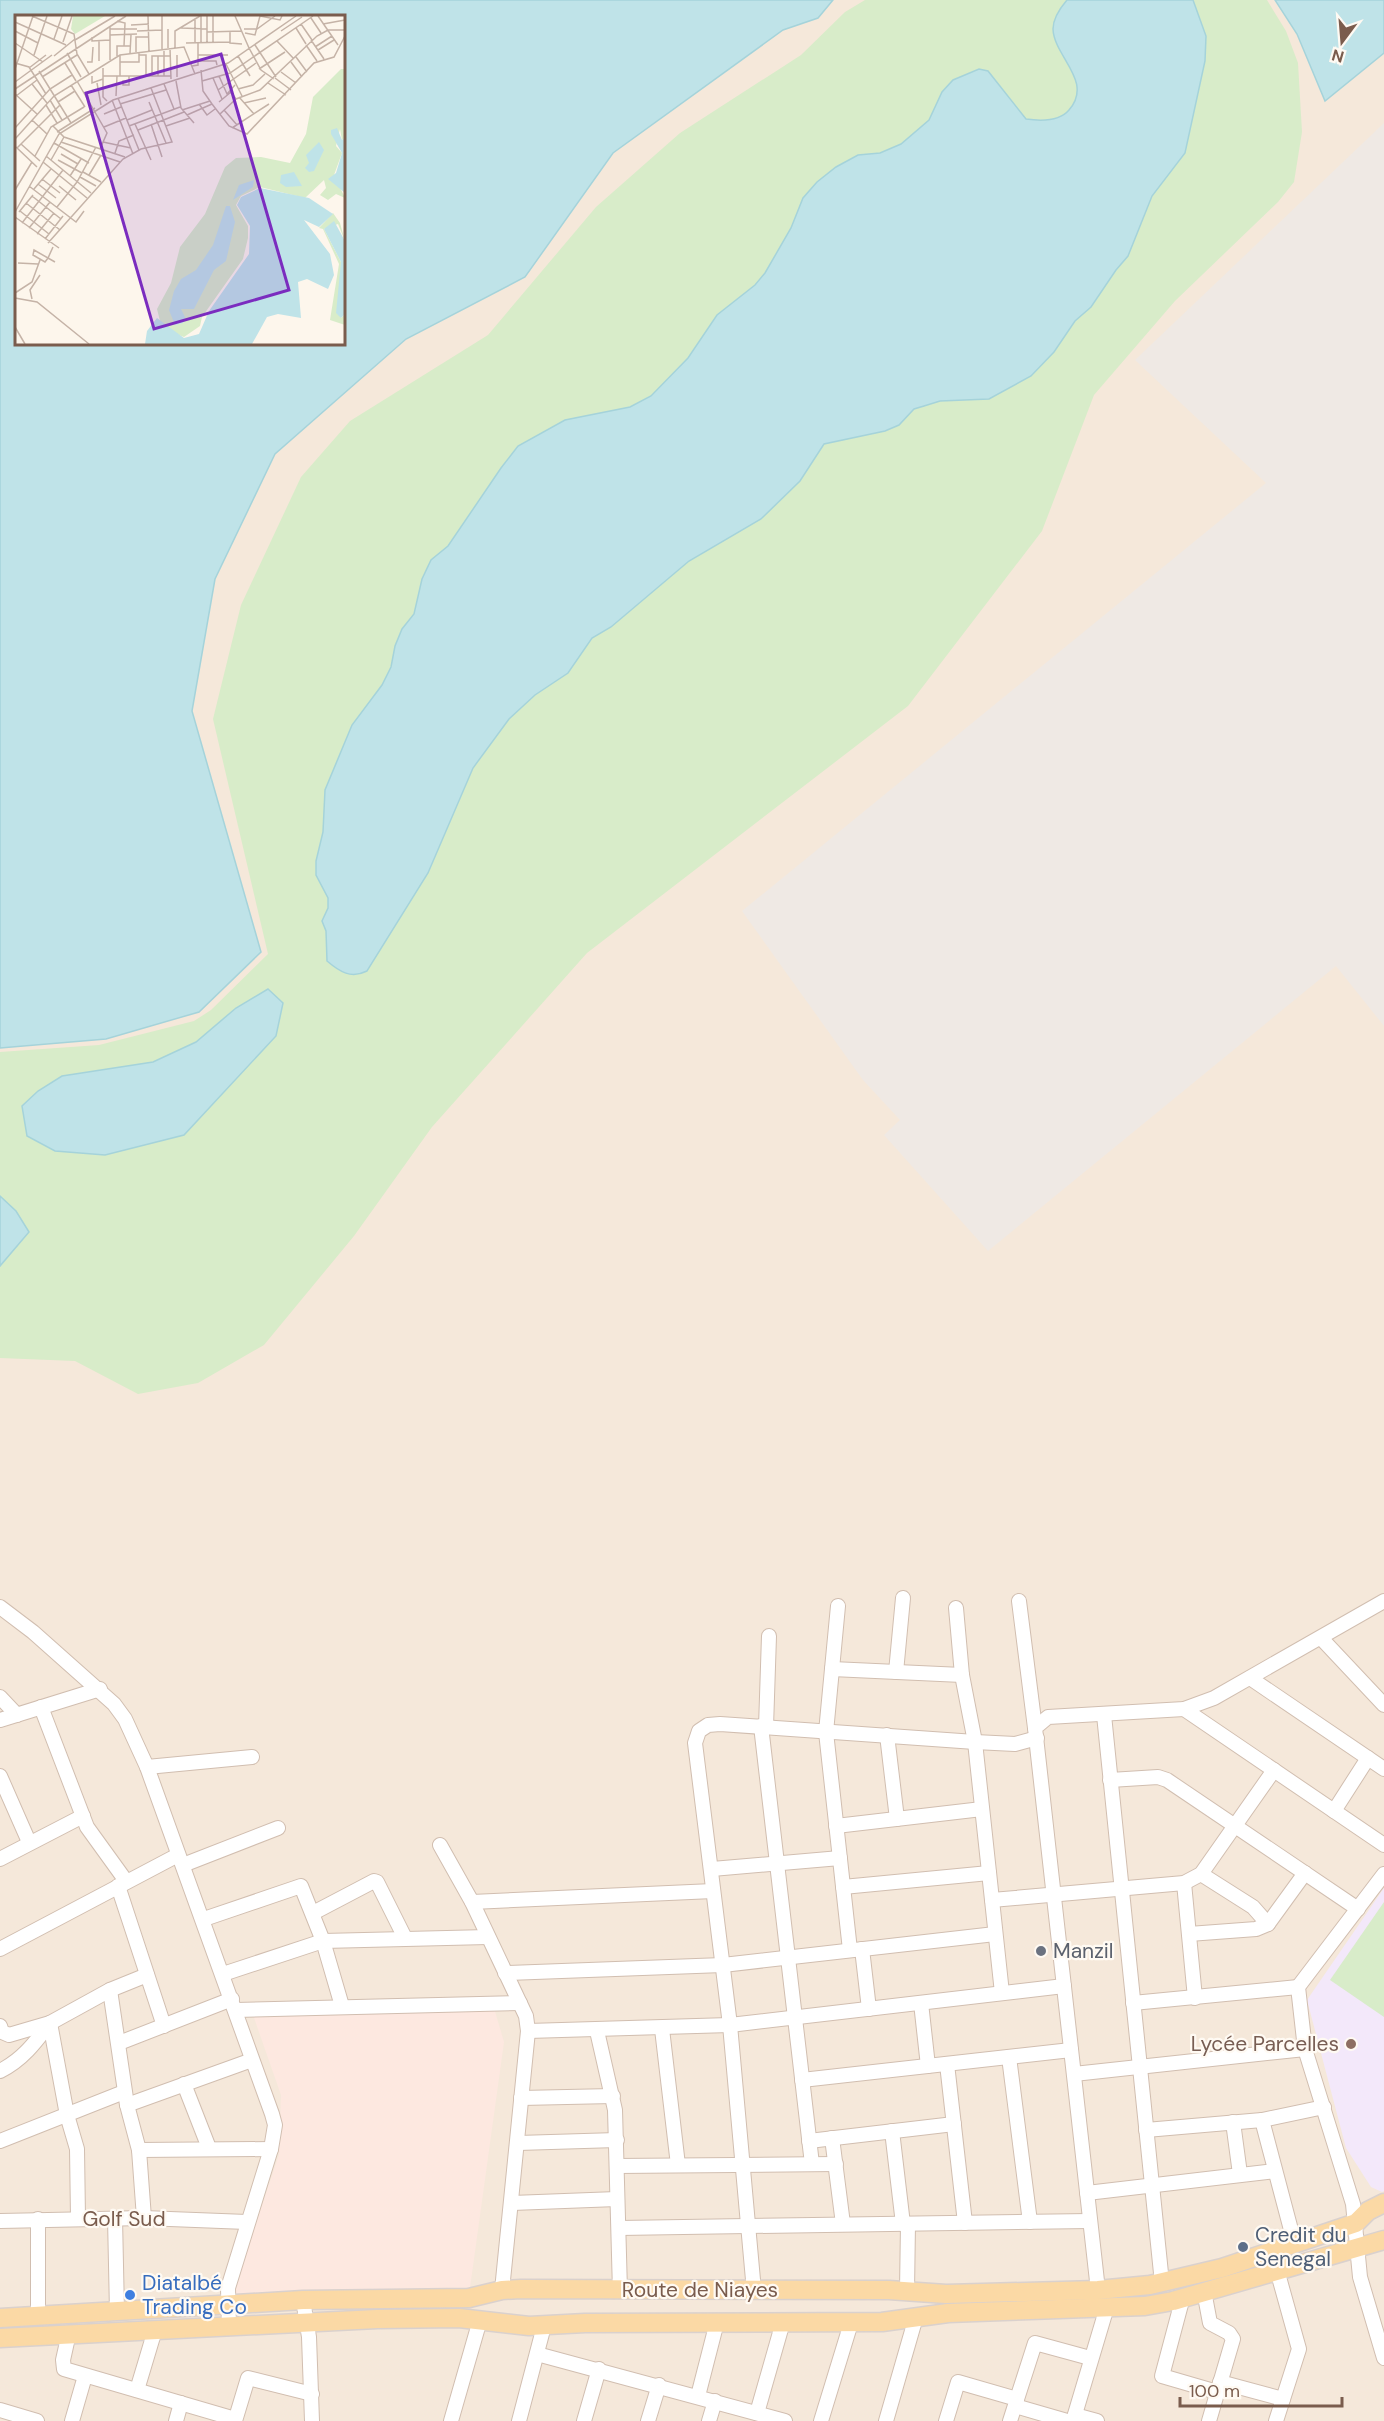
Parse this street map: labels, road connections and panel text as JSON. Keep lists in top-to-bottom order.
{
  "streets": {
    "main road": ["Route de Niayes"],
    "street": ["Golf Sud"]
  },
  "places": [
    "Manzil",
    "Lycée Parcelles",
    "Credit du Senegal",
    "Diatalbé Trading Co"
  ],
  "scale_bar": "100 m",
  "north": "bottom"
}
